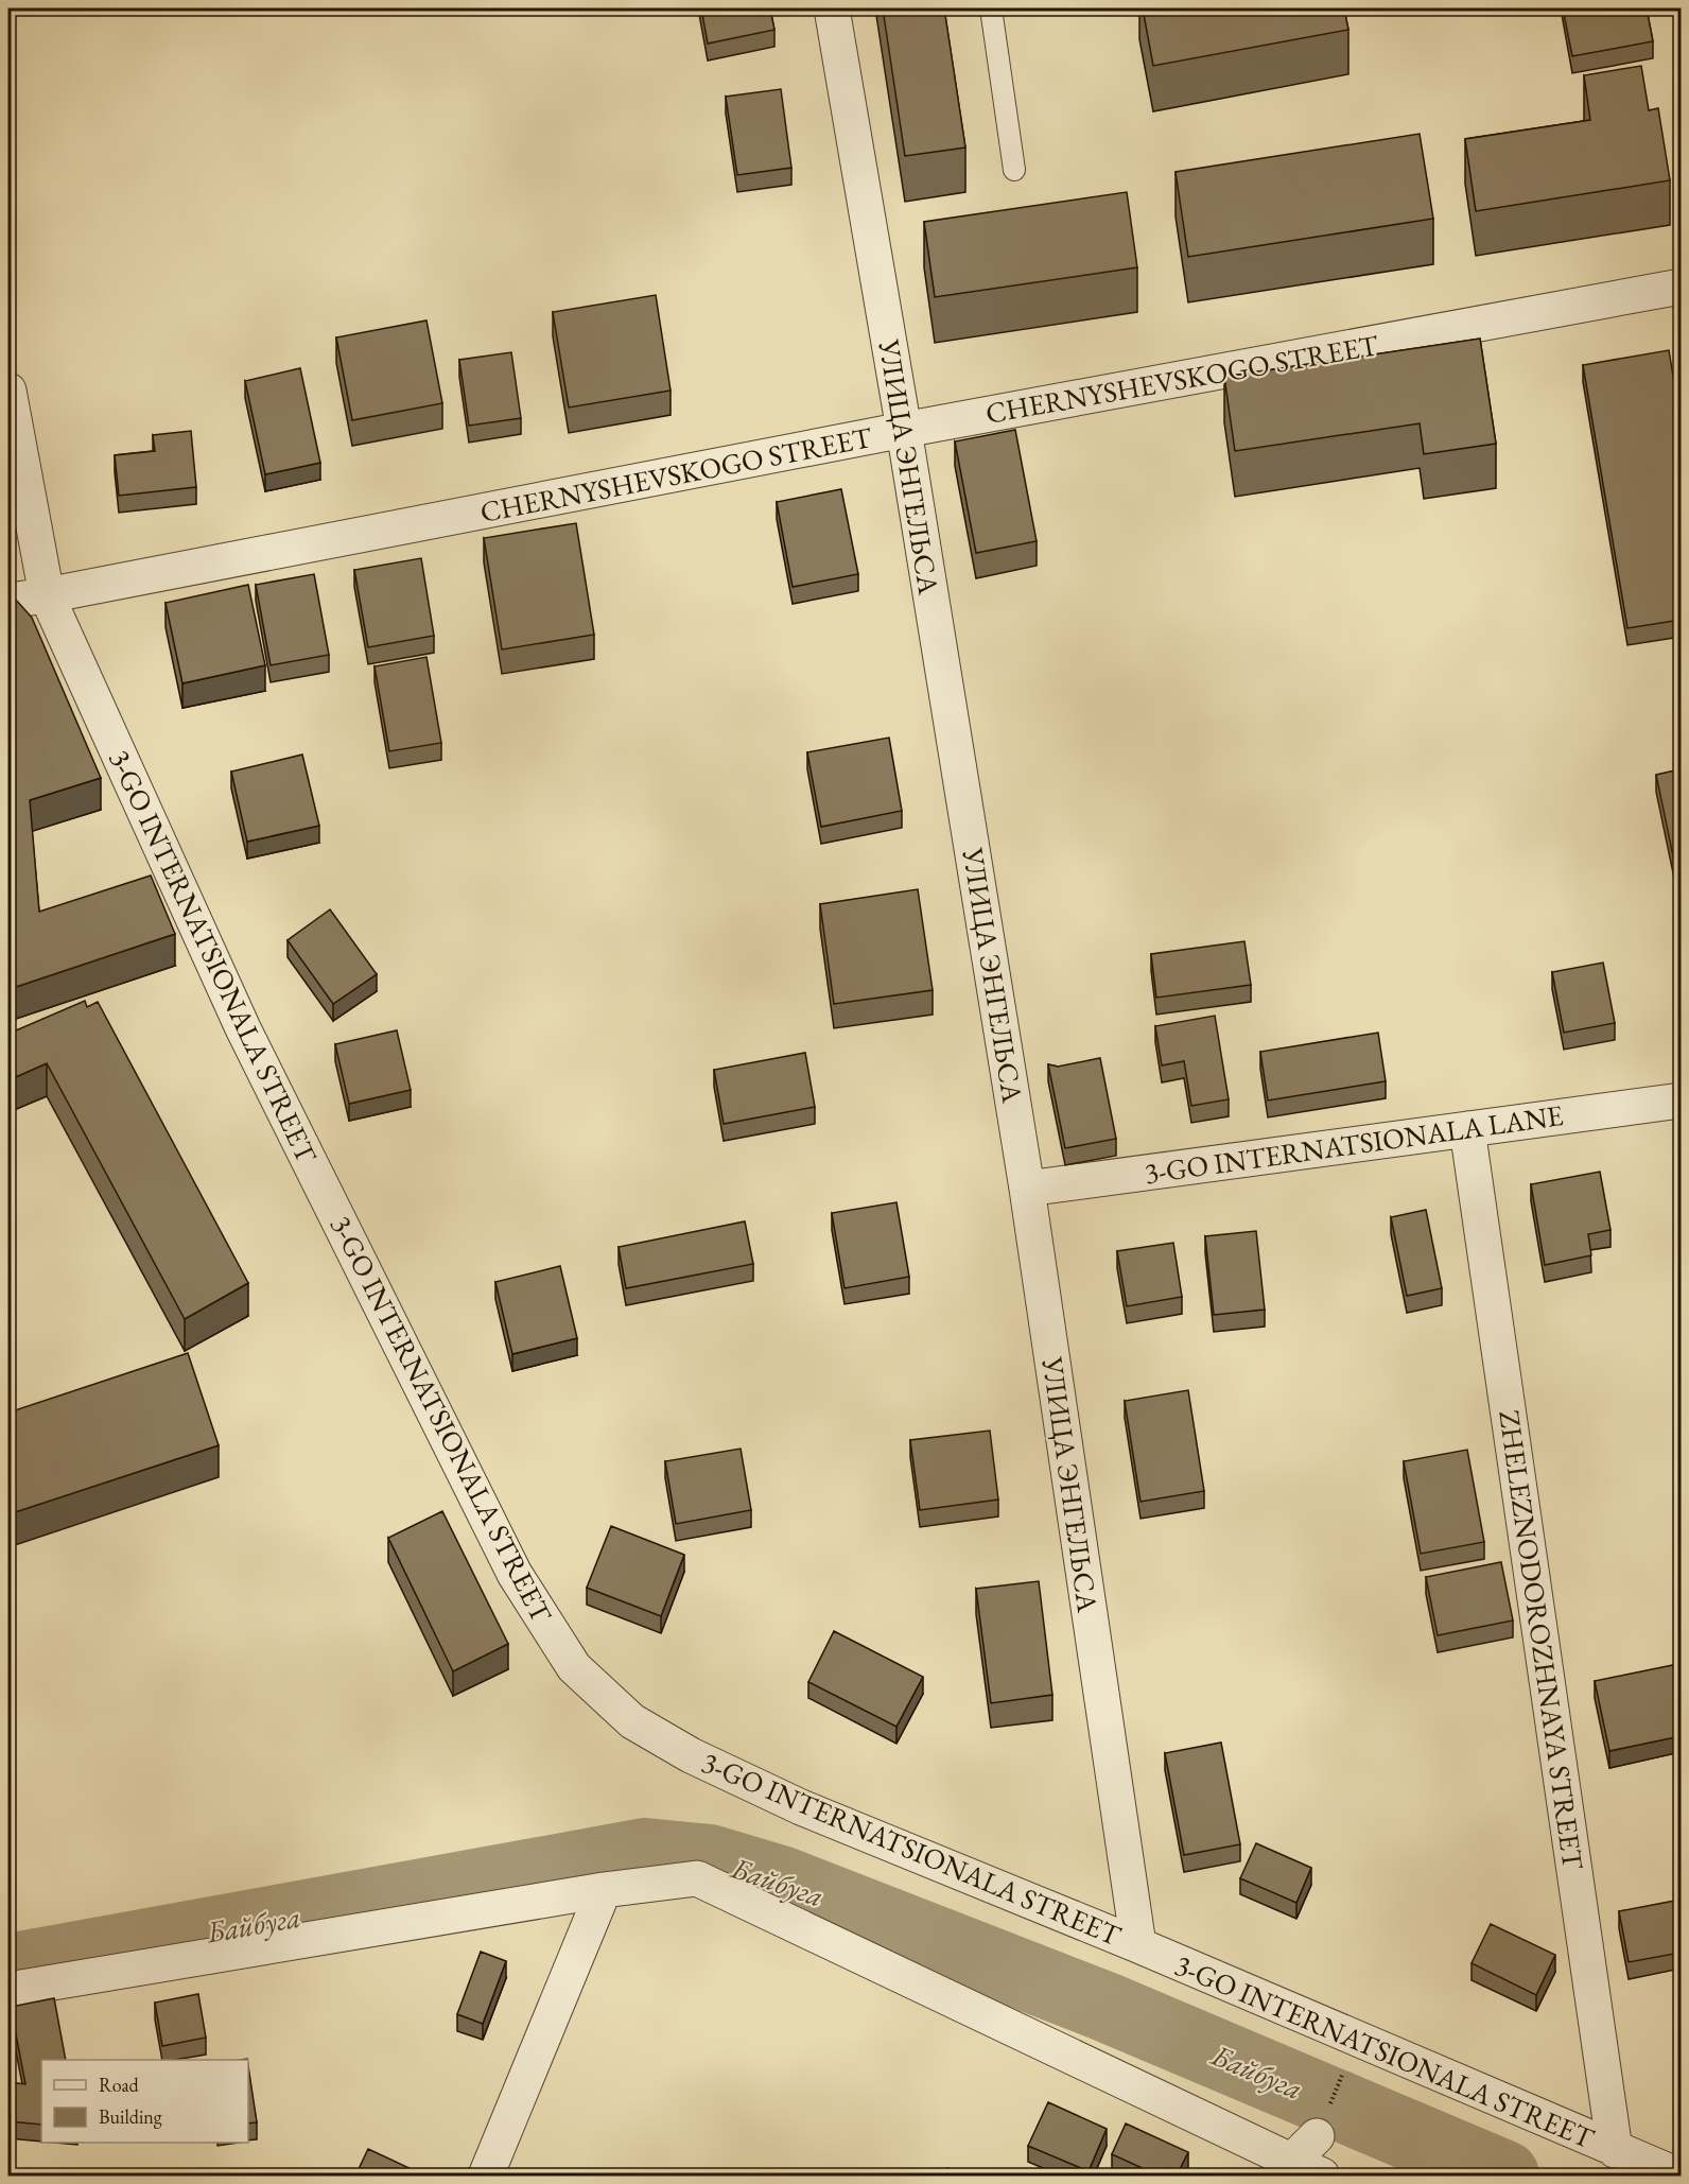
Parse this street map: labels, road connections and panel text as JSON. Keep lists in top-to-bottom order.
{
  "streets": {
    "street": [
      "CHERNYSHEVSKOGO STREET",
      "УЛИЦА ЭНГЕЛЬСА",
      "3-GO INTERNATSIONALA STREET",
      "3-GO INTERNATSIONALA LANE",
      "ZHELEZNODOROZHNAYA STREET"
    ]
  },
  "crossings": [
    ["CHERNYSHEVSKOGO STREET", "УЛИЦА ЭНГЕЛЬСА"],
    ["CHERNYSHEVSKOGO STREET", "3-GO INTERNATSIONALA STREET"],
    ["УЛИЦА ЭНГЕЛЬСА", "3-GO INTERNATSIONALA STREET"],
    ["УЛИЦА ЭНГЕЛЬСА", "3-GO INTERNATSIONALA LANE"],
    ["3-GO INTERNATSIONALA STREET", "ZHELEZNODOROZHNAYA STREET"],
    ["3-GO INTERNATSIONALA LANE", "ZHELEZNODOROZHNAYA STREET"]
  ],
  "water": ["Байбуга"],
  "legend": ["Road", "Building"]
}
